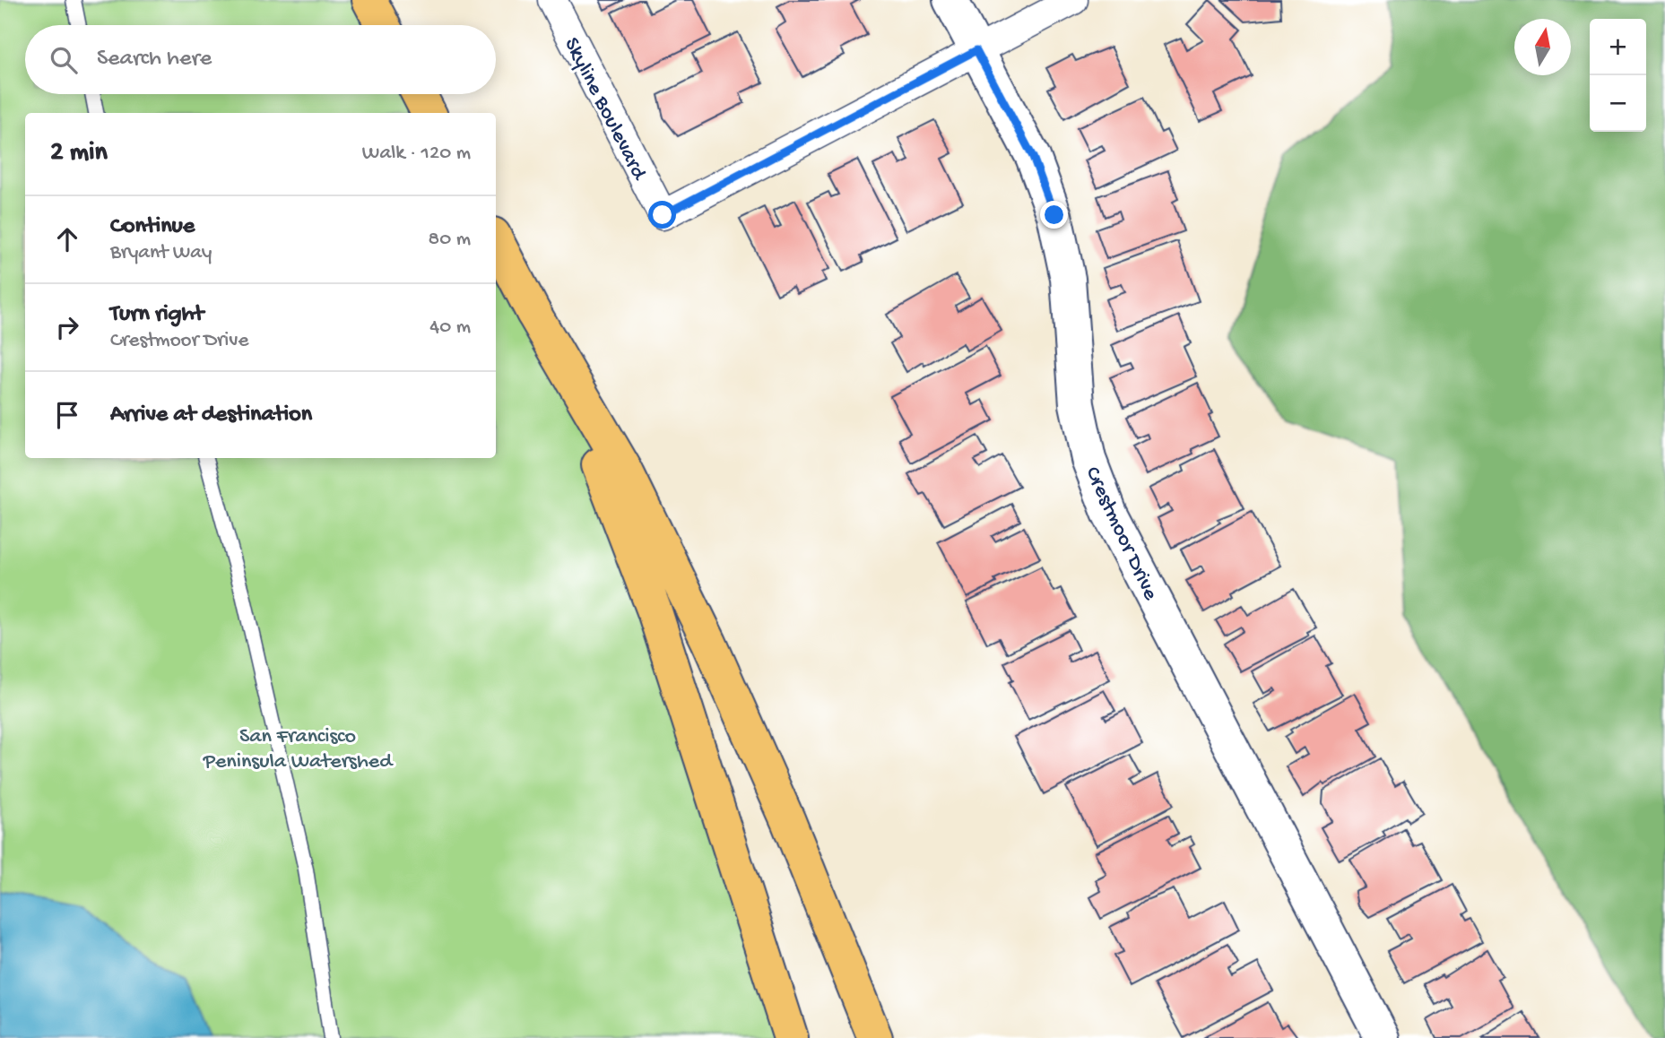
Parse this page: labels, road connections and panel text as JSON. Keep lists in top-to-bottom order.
{
  "streets": {
    "street": ["Skyline Boulevard", "Crestmoor Drive"]
  },
  "crossings": [
    ["Skyline Boulevard", "Crestmoor Drive"]
  ],
  "parks": ["San Francisco Peninsula Watershed"],
  "north": "top",
  "page": {
    "map_buttons": ["+", "−"],
    "search": "Search here",
    "heading": ["2 min", "Walk · 120 m"],
    "list": [
      ["Continue", "Bryant Way", "80 m"],
      ["Turn right", "Crestmoor Drive", "40 m"],
      "Arrive at destination"
    ]
  }
}
